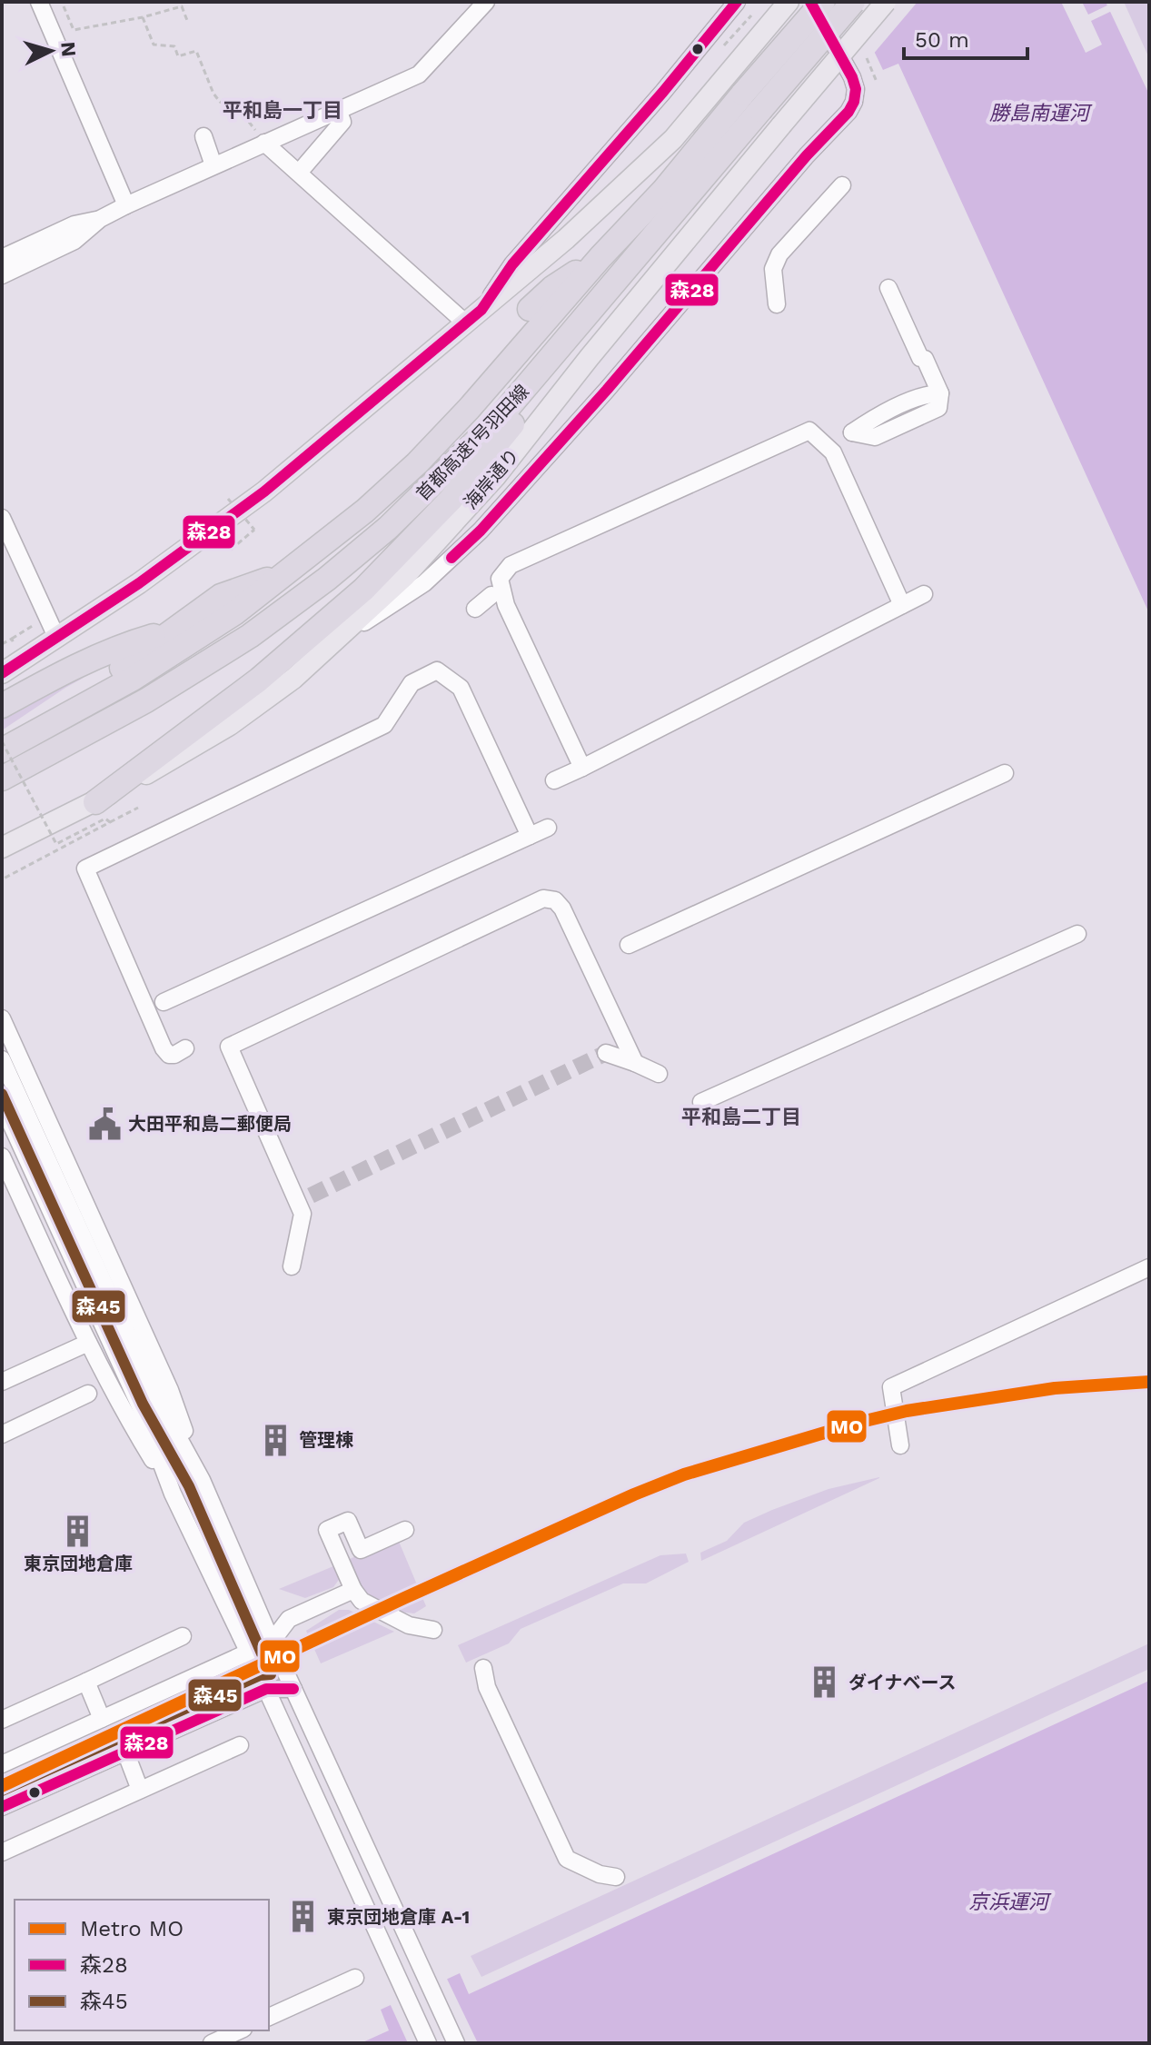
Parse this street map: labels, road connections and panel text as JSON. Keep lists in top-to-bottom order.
{
  "streets": {
    "highway": ["首都高速1号羽田線"],
    "main road": ["海岸通り"]
  },
  "districts": ["平和島一丁目", "平和島二丁目"],
  "water": ["勝島南運河", "京浜運河"],
  "places": {
    "public building": ["大田平和島二郵便局"],
    "building": [
      "管理棟",
      "東京団地倉庫",
      "ダイナベース",
      "東京団地倉庫 A-1"
    ]
  },
  "lines": ["transit line 森28", "transit line 森45", "metro line MO"],
  "legend": ["Metro MO", "森28", "森45"],
  "scale_bar": "50 m",
  "north": "right"
}
